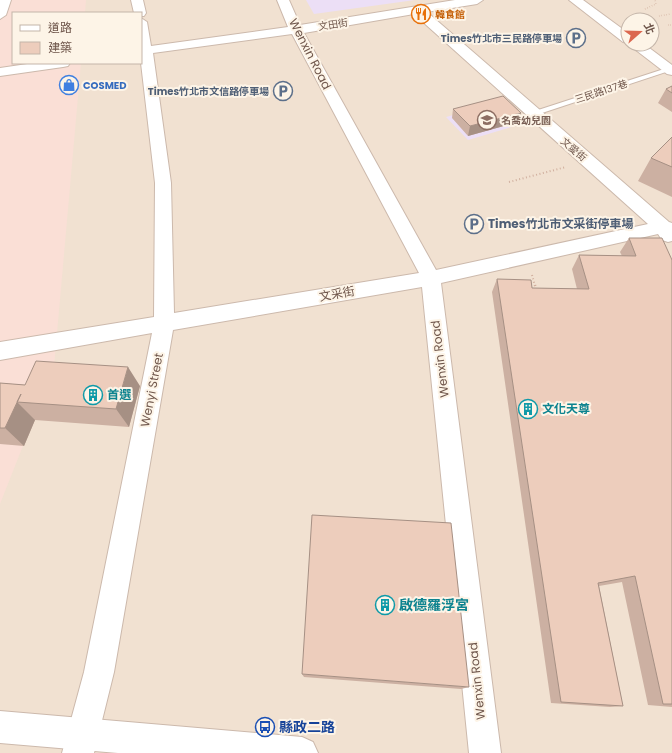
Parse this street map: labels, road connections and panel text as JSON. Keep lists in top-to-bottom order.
{
  "streets": {
    "street": [
      "文田街",
      "Wenxin Road",
      "文愛街",
      "文采街",
      "Wenyi Street"
    ],
    "lane": ["三民路137巷"]
  },
  "crossings": [
    ["文田街", "Wenxin Road"],
    ["文田街", "文愛街"],
    ["文田街", "Wenyi Street"],
    ["Wenxin Road", "文采街"],
    ["三民路137巷", "文愛街"],
    ["文愛街", "文采街"],
    ["文采街", "Wenyi Street"]
  ],
  "places": {
    "restaurant": ["韓食館"],
    "parking": ["Times竹北市三民路停車場", "Times竹北市文信路停車場", "Times竹北市文采街停車場"],
    "shop": ["COSMED"],
    "school or university": ["名喬幼兒園"],
    "building": ["首選", "文化天尊", "啟德羅浮宮"],
    "bus stop": ["縣政二路"]
  },
  "legend": ["道路", "建築"],
  "north": "right"
}
